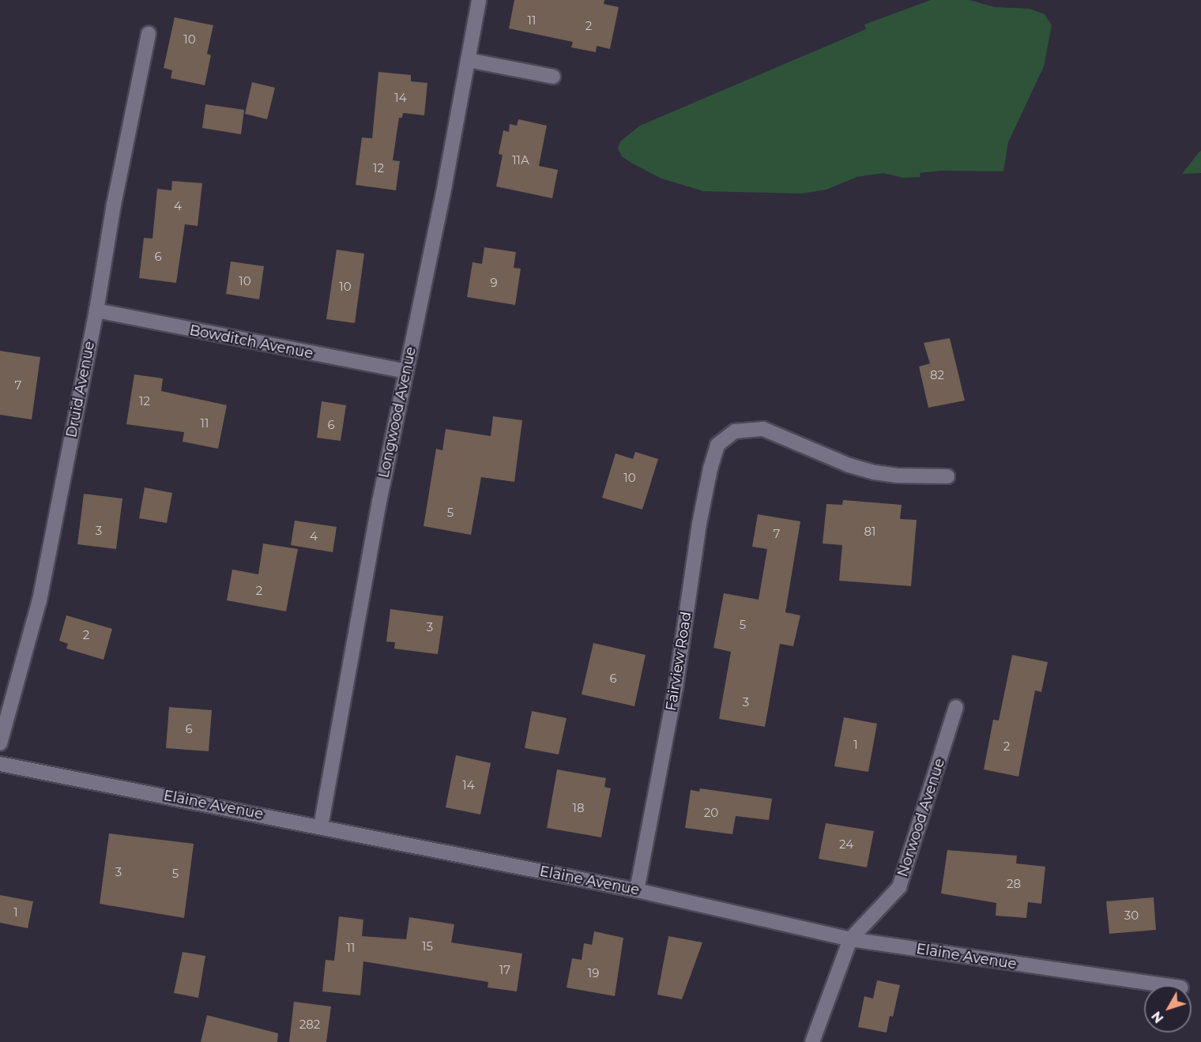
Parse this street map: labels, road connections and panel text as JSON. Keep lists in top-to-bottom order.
{
  "streets": {
    "street": [
      "Bowditch Avenue",
      "Druid Avenue",
      "Longwood Avenue",
      "Fairview Road",
      "Elaine Avenue",
      "Norwood Avenue"
    ]
  },
  "crossings": [
    ["Bowditch Avenue", "Druid Avenue"],
    ["Bowditch Avenue", "Longwood Avenue"],
    ["Longwood Avenue", "Elaine Avenue"],
    ["Fairview Road", "Elaine Avenue"],
    ["Elaine Avenue", "Norwood Avenue"]
  ],
  "house_numbers": [
    "11",
    "2",
    "10",
    "14",
    "11A",
    "12",
    "4",
    "6",
    "10",
    "9",
    "10",
    "82",
    "7",
    "12",
    "11",
    "6",
    "10",
    "5",
    "3",
    "81",
    "7",
    "4",
    "2",
    "5",
    "3",
    "2",
    "6",
    "3",
    "6",
    "1",
    "2",
    "14",
    "18",
    "20",
    "24",
    "3",
    "5",
    "28",
    "1",
    "30",
    "15",
    "11",
    "17",
    "19",
    "282"
  ],
  "north": "bottom left"
}
